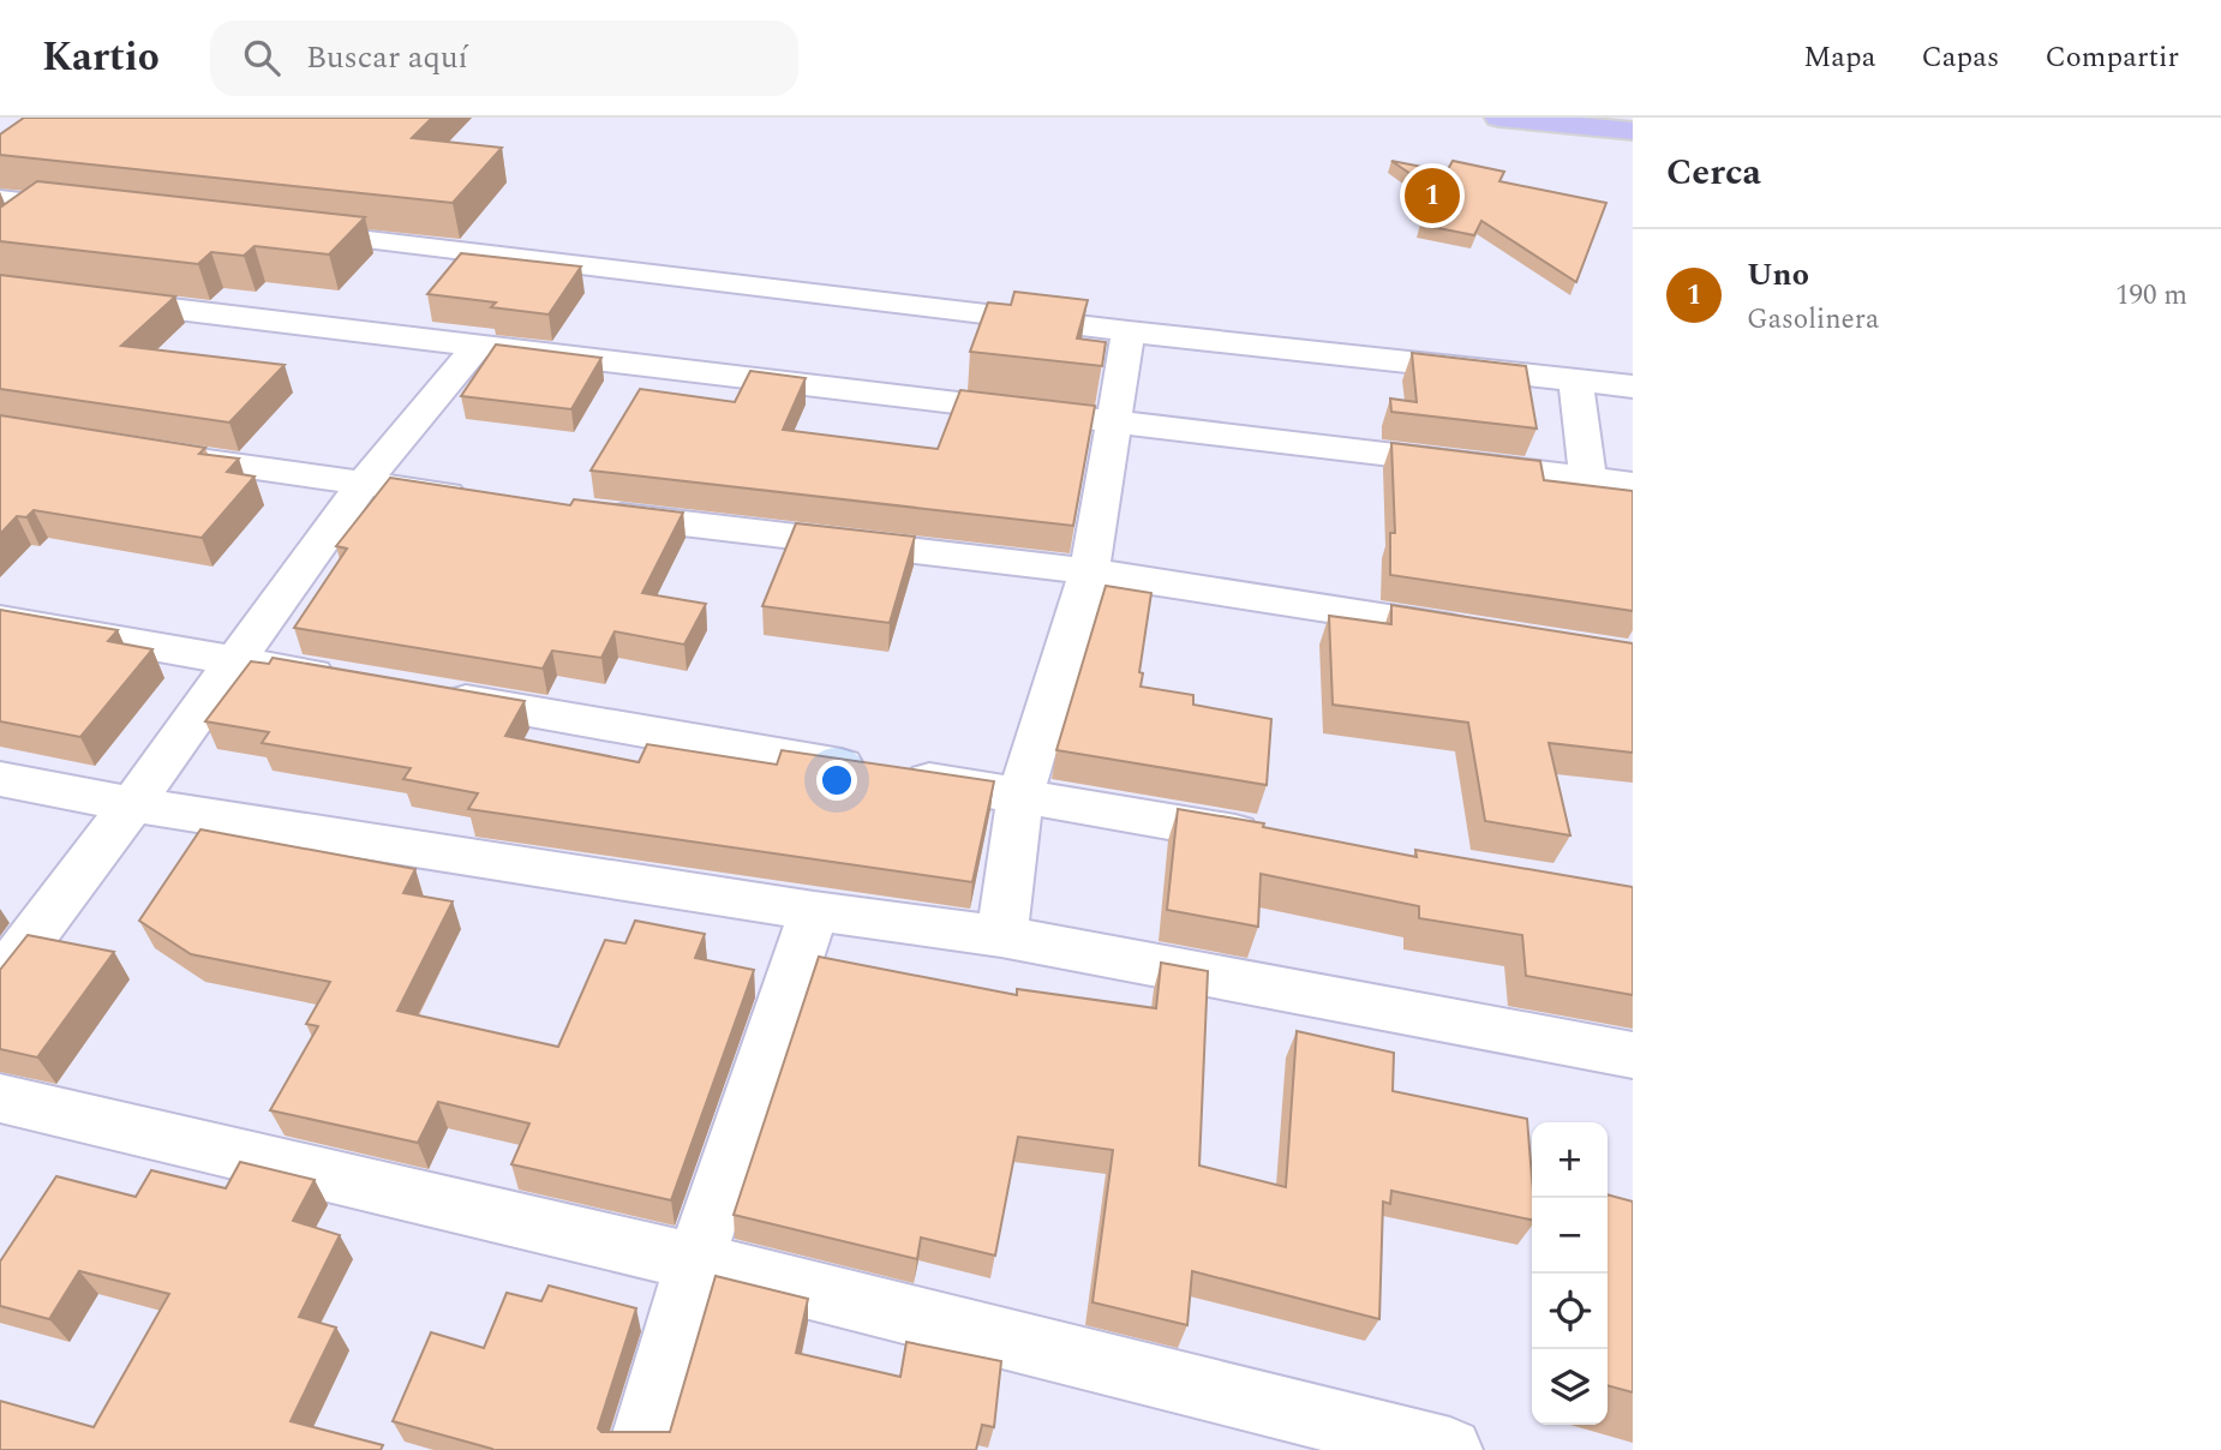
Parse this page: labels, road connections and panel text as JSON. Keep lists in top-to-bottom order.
{
  "page": {
    "header": "Kartio",
    "search": "Buscar aquí",
    "nav": ["Mapa", "Capas", "Compartir"],
    "heading": "Cerca",
    "pins": "1",
    "list": [
      {
        "mark": "1",
        "name": "Uno",
        "note": "Gasolinera",
        "value": "190 m"
      }
    ],
    "map_buttons": ["+", "−"]
  }
}
